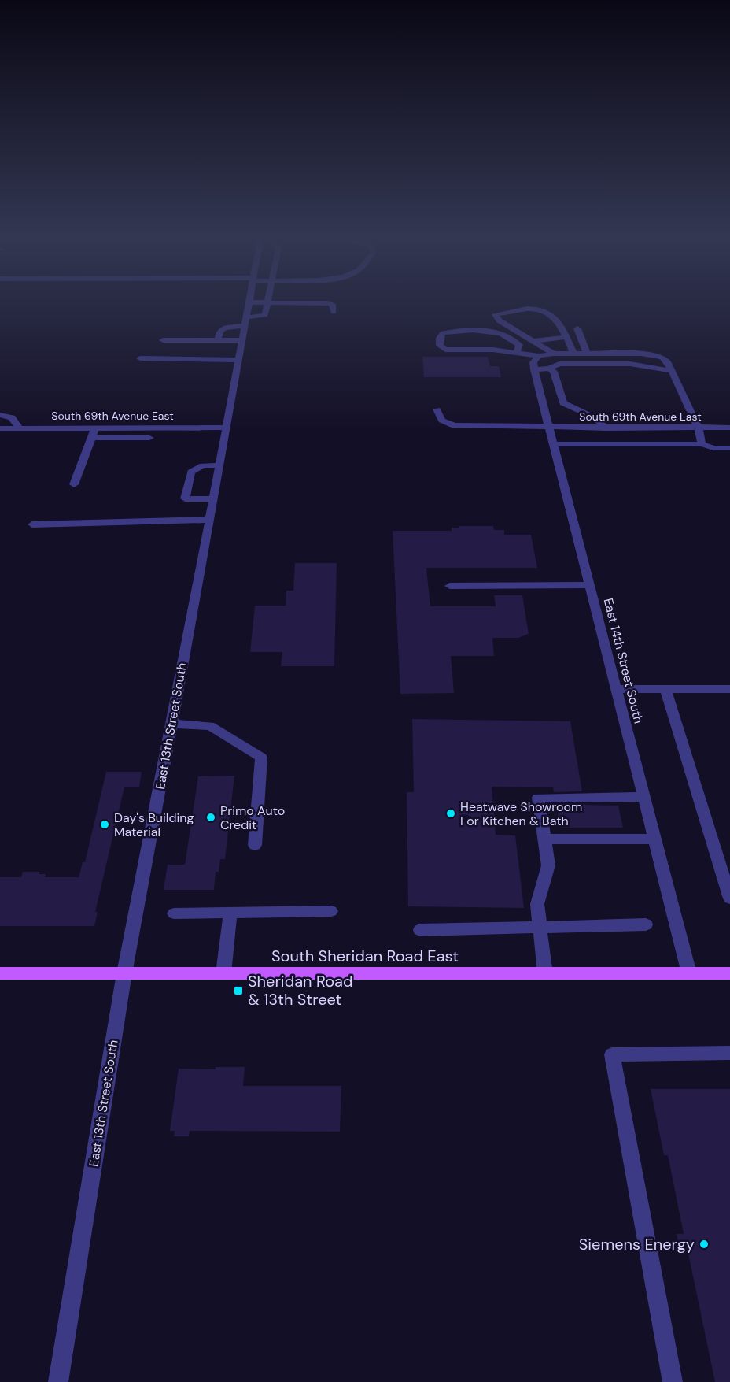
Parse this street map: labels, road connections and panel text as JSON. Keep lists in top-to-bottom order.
{
  "streets": {
    "main road": ["South Sheridan Road East"],
    "street": ["South 69th Avenue East", "East 14th Street South", "East 13th Street South"]
  },
  "crossings": [
    ["South 69th Avenue East", "East 14th Street South"],
    ["South 69th Avenue East", "East 13th Street South"],
    ["East 14th Street South", "South Sheridan Road East"],
    ["East 13th Street South", "South Sheridan Road East"]
  ],
  "places": {
    "other": [
      "Heatwave Showroom For Kitchen & Bath",
      "Primo Auto Credit",
      "Day's Building Material",
      "Siemens Energy"
    ],
    "transit": ["Sheridan Road & 13th Street"]
  }
}
